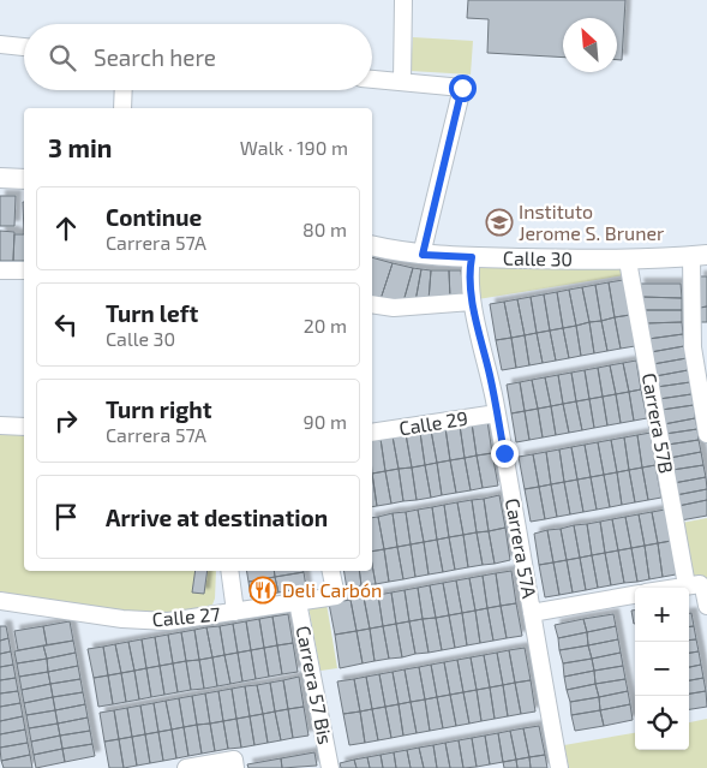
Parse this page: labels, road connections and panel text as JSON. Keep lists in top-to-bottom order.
{
  "streets": {
    "main road": ["Calle 30"],
    "street": [
      "Calle 29",
      "Carrera 57B",
      "Carrera 57A",
      "Calle 27",
      "Carrera 57 Bis"
    ]
  },
  "crossings": [
    ["Calle 30", "Carrera 57B"],
    ["Calle 30", "Carrera 57A"],
    ["Calle 29", "Carrera 57A"],
    ["Calle 27", "Carrera 57 Bis"]
  ],
  "places": {
    "school or university": ["Instituto Jerome S. Bruner"],
    "restaurant": ["Deli Carbón"]
  },
  "north": "top left",
  "page": {
    "search": "Search here",
    "heading": ["3 min", "Walk · 190 m"],
    "list": [
      ["Continue", "Carrera 57A", "80 m"],
      ["Turn left", "Calle 30", "20 m"],
      ["Turn right", "Carrera 57A", "90 m"],
      "Arrive at destination"
    ],
    "map_buttons": ["+", "−"]
  }
}
